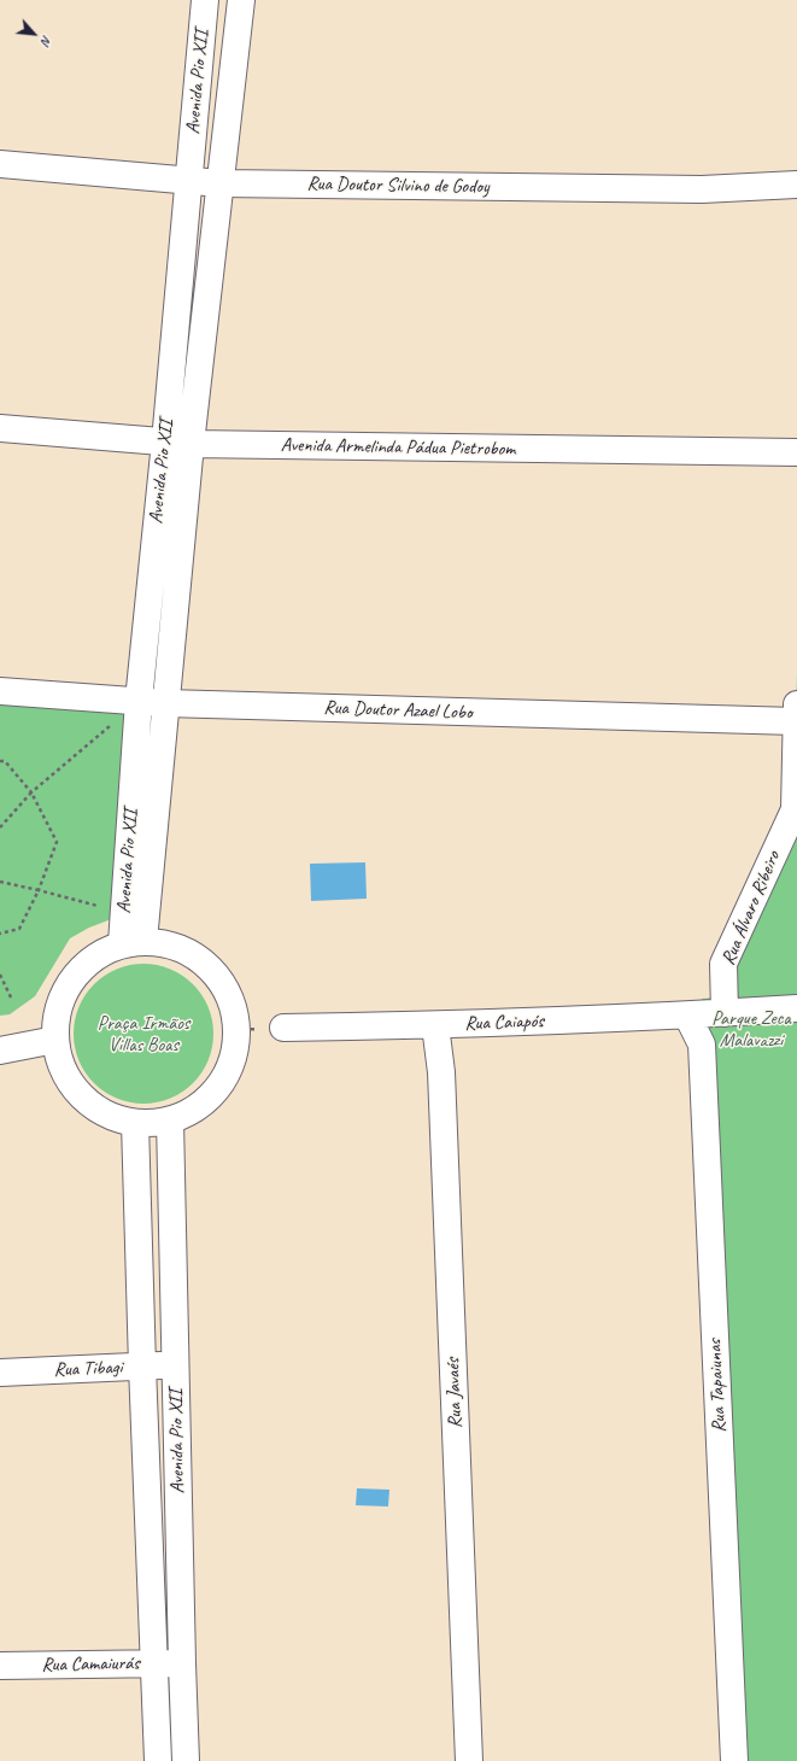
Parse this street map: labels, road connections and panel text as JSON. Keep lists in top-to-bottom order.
{
  "streets": {
    "street": [
      "Avenida Pio XII",
      "Rua Doutor Silvino de Godoy",
      "Avenida Armelinda Pádua Pietrobom",
      "Rua Doutor Azael Lobo",
      "Rua Álvaro Ribeiro",
      "Rua Caiapós",
      "Rua Tibagi",
      "Rua Tapaiunas",
      "Rua Javaés",
      "Rua Camaiurás"
    ]
  },
  "crossings": [
    ["Avenida Pio XII", "Rua Doutor Silvino de Godoy"],
    ["Avenida Pio XII", "Avenida Armelinda Pádua Pietrobom"],
    ["Avenida Pio XII", "Rua Doutor Azael Lobo"],
    ["Avenida Pio XII", "Rua Tibagi"],
    ["Avenida Pio XII", "Rua Camaiurás"],
    ["Rua Doutor Azael Lobo", "Rua Álvaro Ribeiro"],
    ["Rua Álvaro Ribeiro", "Rua Caiapós"],
    ["Rua Caiapós", "Rua Tapaiunas"],
    ["Rua Caiapós", "Rua Javaés"]
  ],
  "parks": ["Parque Zeca Malavazzi", "Praça Irmãos Villas Boas"],
  "north": "bottom right"
}
